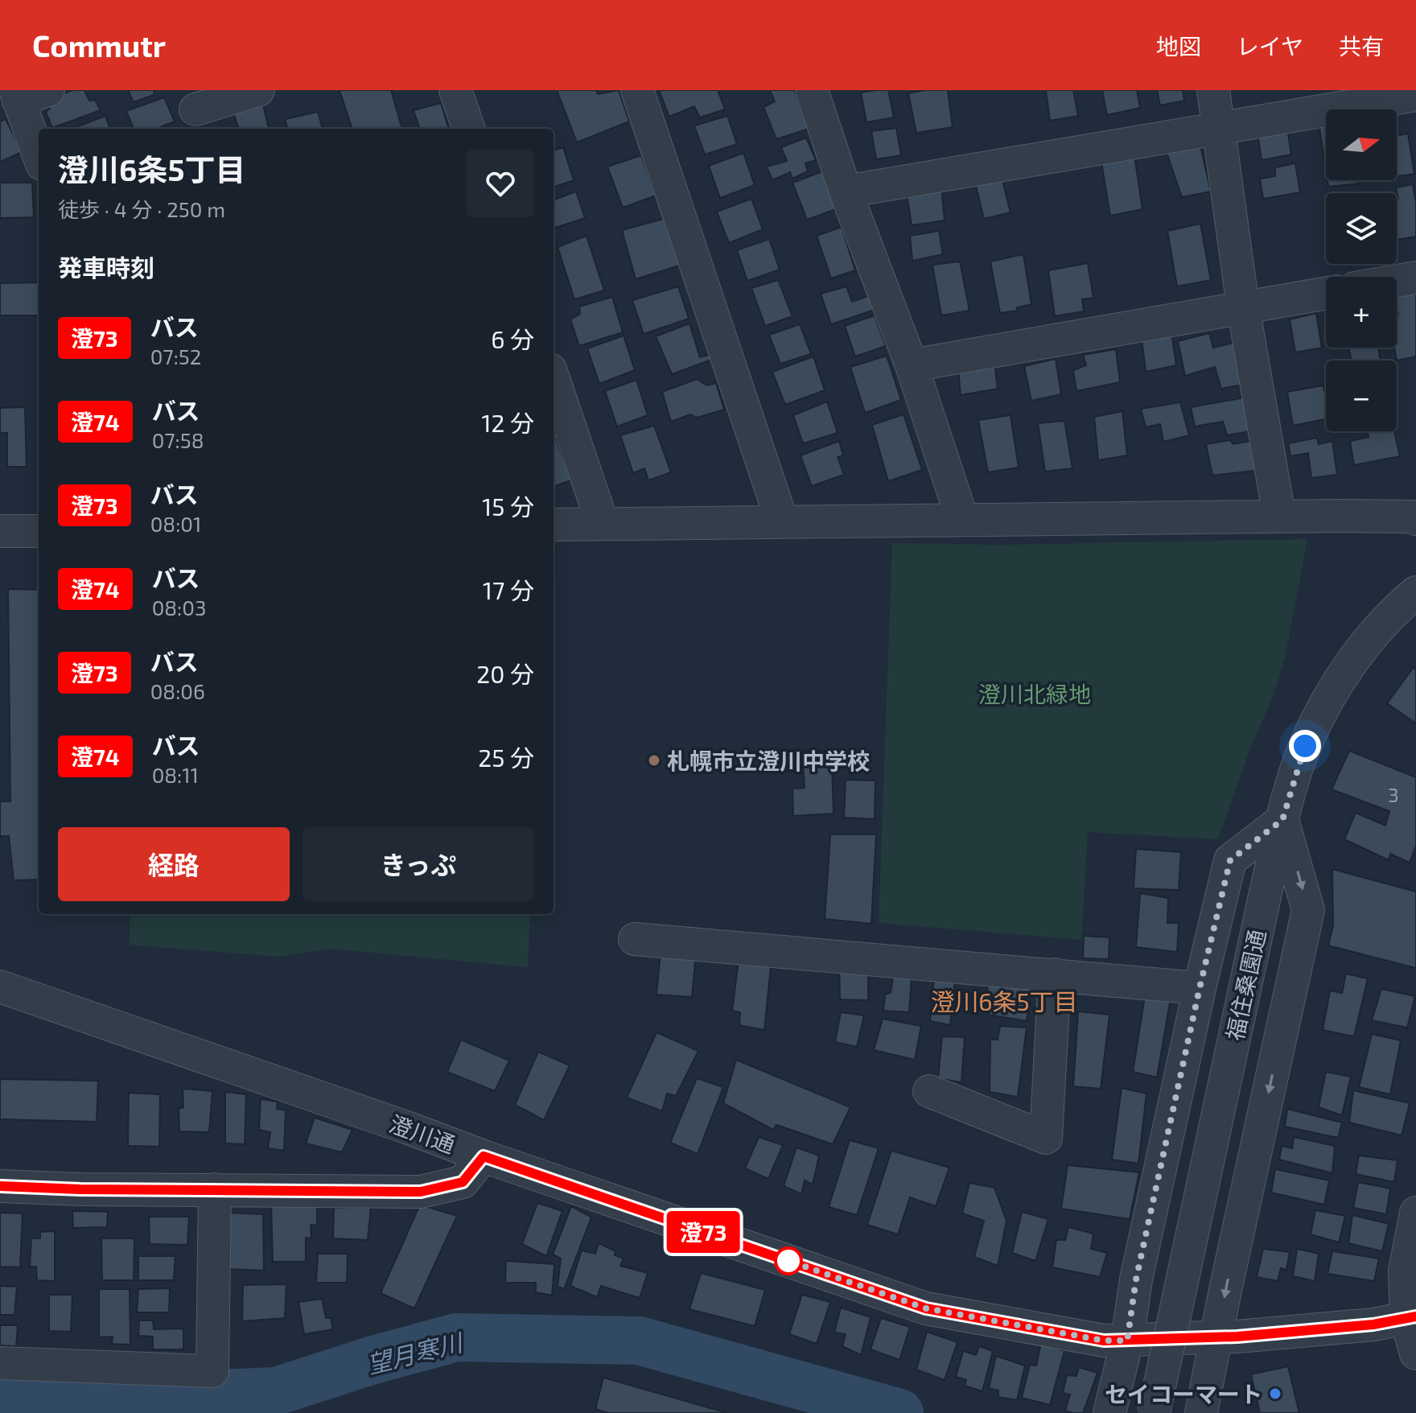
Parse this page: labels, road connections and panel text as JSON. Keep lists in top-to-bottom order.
{
  "streets": {
    "street": ["福住桑園通", "澄川通"]
  },
  "districts": ["澄川6条5丁目"],
  "water": ["望月寒川"],
  "parks": ["澄川北緑地"],
  "places": ["札幌市立澄川中学校", "セイコーマート"],
  "lines": ["bus line 澄73"],
  "house_numbers": ["3"],
  "north": "right",
  "page": {
    "header": "Commutr",
    "nav": ["地図", "レイヤ", "共有"],
    "on_map": "澄73",
    "map_buttons": ["+", "−"],
    "heading": [
      ["澄川6条5丁目", "徒歩 · 4 分 · 250 m"],
      "発車時刻"
    ],
    "list": [
      {
        "mark": "澄73",
        "name": "バス",
        "note": "07:52",
        "value": "6 分"
      },
      {
        "mark": "澄74",
        "name": "バス",
        "note": "07:58",
        "value": "12 分"
      },
      {
        "mark": "澄73",
        "name": "バス",
        "note": "08:01",
        "value": "15 分"
      },
      {
        "mark": "澄74",
        "name": "バス",
        "note": "08:03",
        "value": "17 分"
      },
      {
        "mark": "澄73",
        "name": "バス",
        "note": "08:06",
        "value": "20 分"
      },
      {
        "mark": "澄74",
        "name": "バス",
        "note": "08:11",
        "value": "25 分"
      }
    ],
    "buttons": ["経路", "きっぷ"]
  }
}
